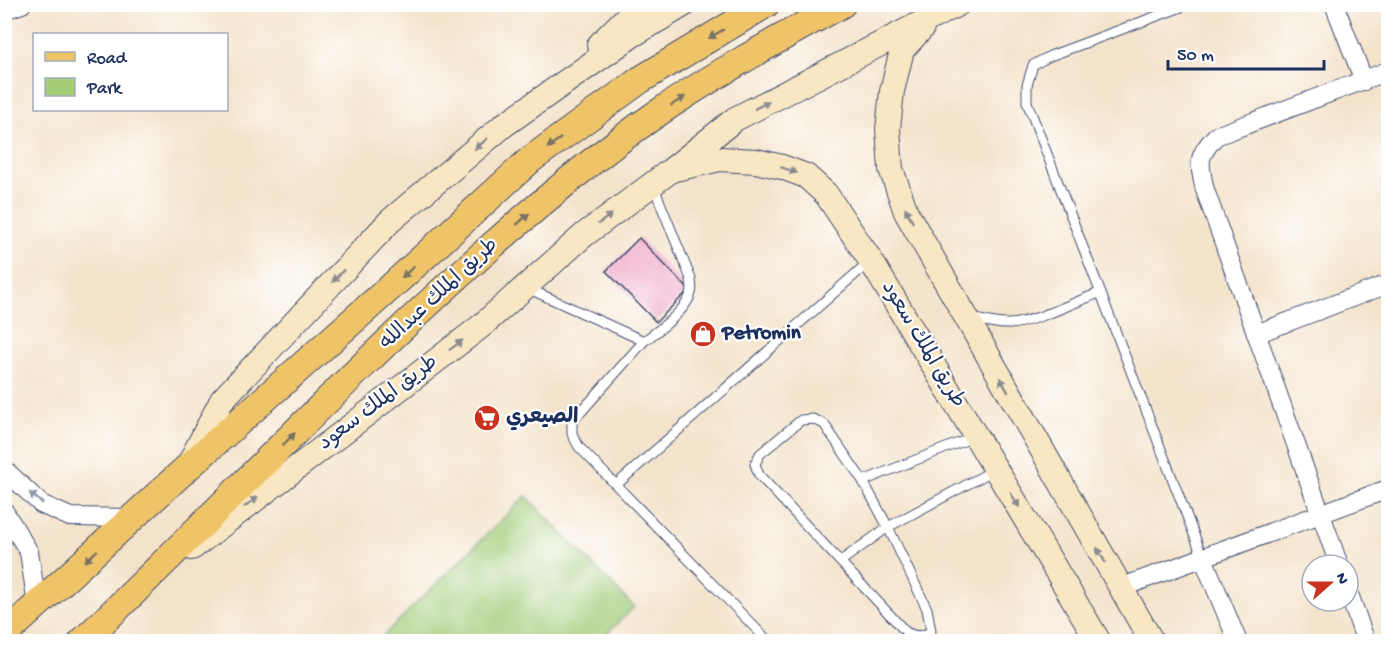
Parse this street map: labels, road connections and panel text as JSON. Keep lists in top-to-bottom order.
{
  "streets": {
    "main road": ["طريق الملك عبدالله", "طريق الملك سعود"]
  },
  "crossings": [
    ["طريق الملك عبدالله", "طريق الملك سعود"]
  ],
  "one_way": ["طريق الملك سعود"],
  "places": {
    "shop": ["Petromin"],
    "supermarket": ["الصيعري"]
  },
  "legend": ["Road", "Park"],
  "scale_bar": "50 m",
  "north": "right"
}
